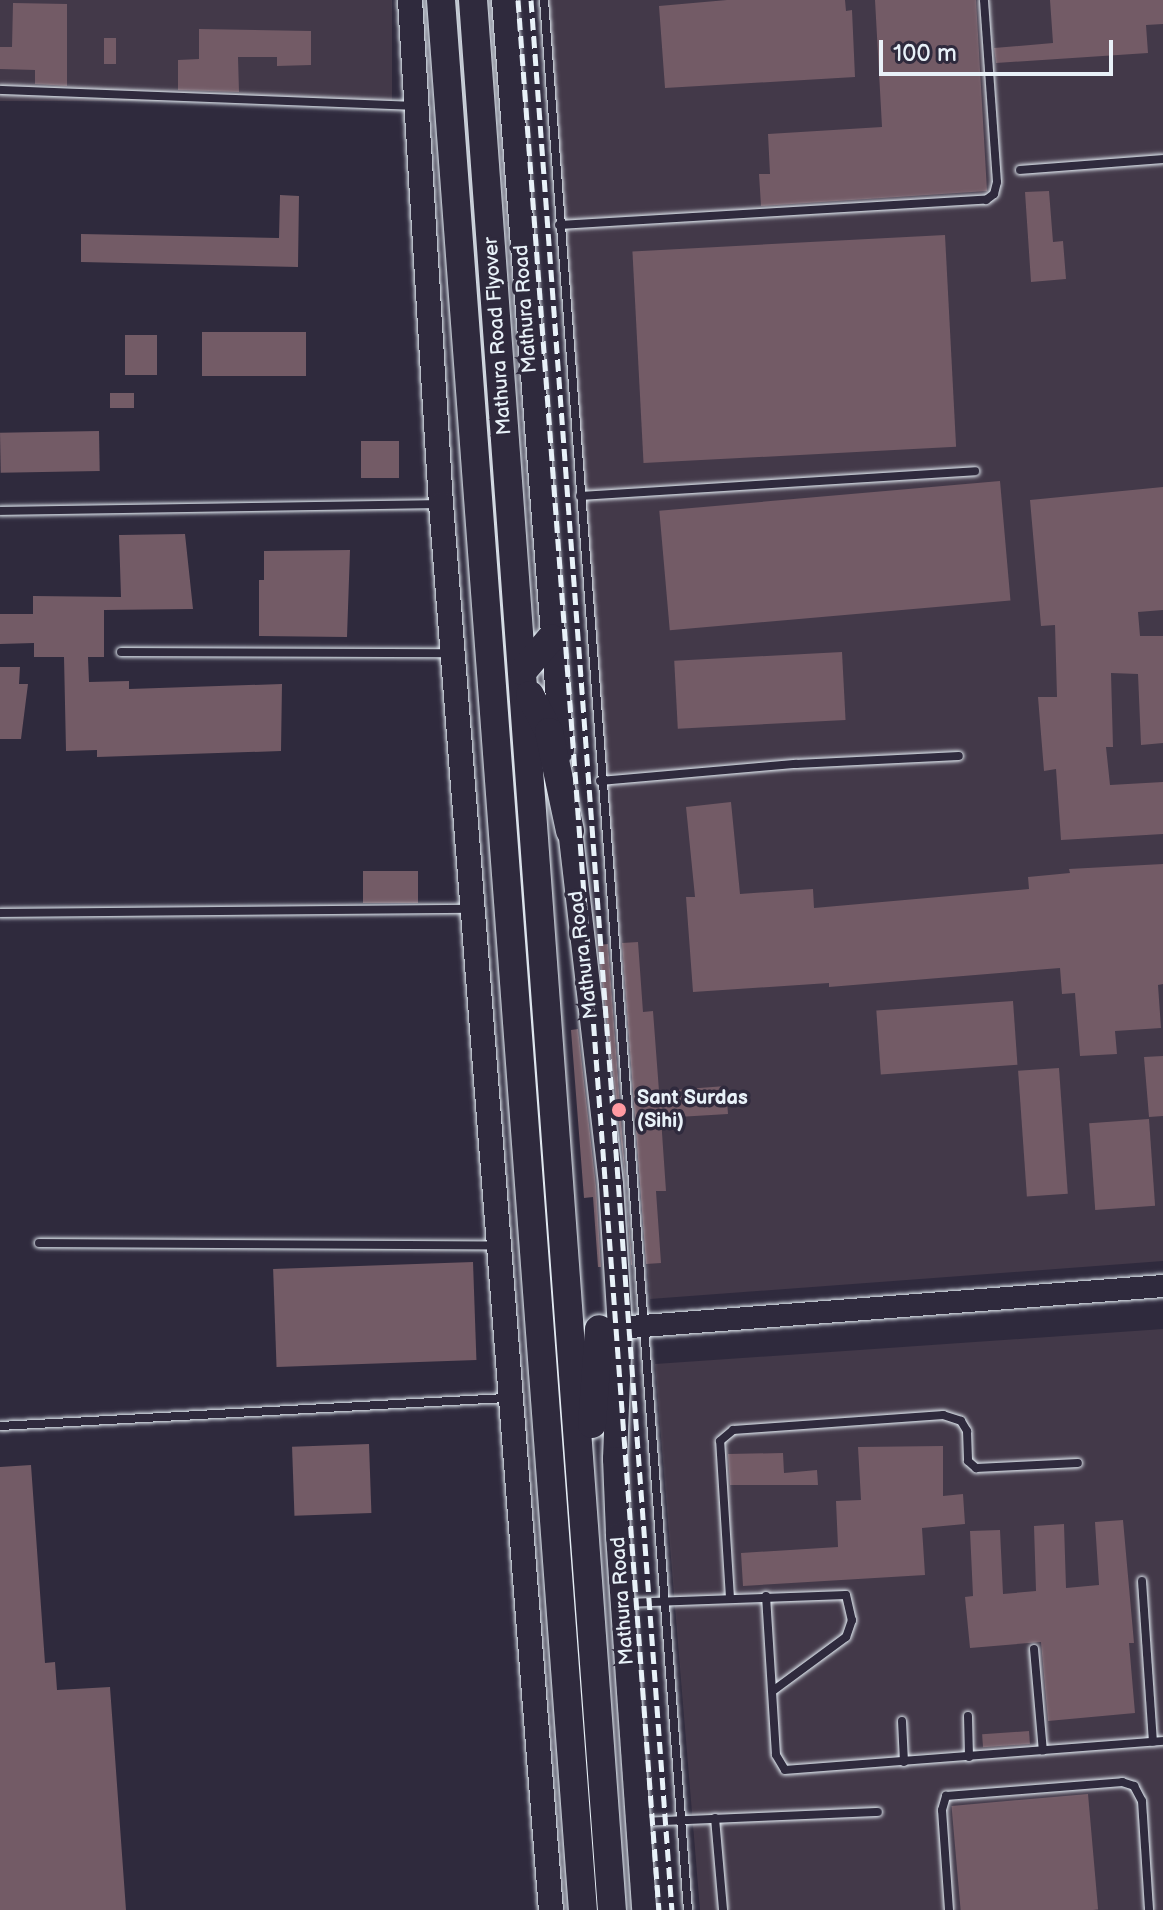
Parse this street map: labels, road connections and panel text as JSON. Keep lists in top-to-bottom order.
{
  "streets": {
    "highway": ["Mathura Road", "Mathura Road Flyover"]
  },
  "crossings": [
    ["Mathura Road", "Mathura Road Flyover"]
  ],
  "places": ["Sant Surdas (Sihi)"],
  "scale_bar": "100 m"
}
